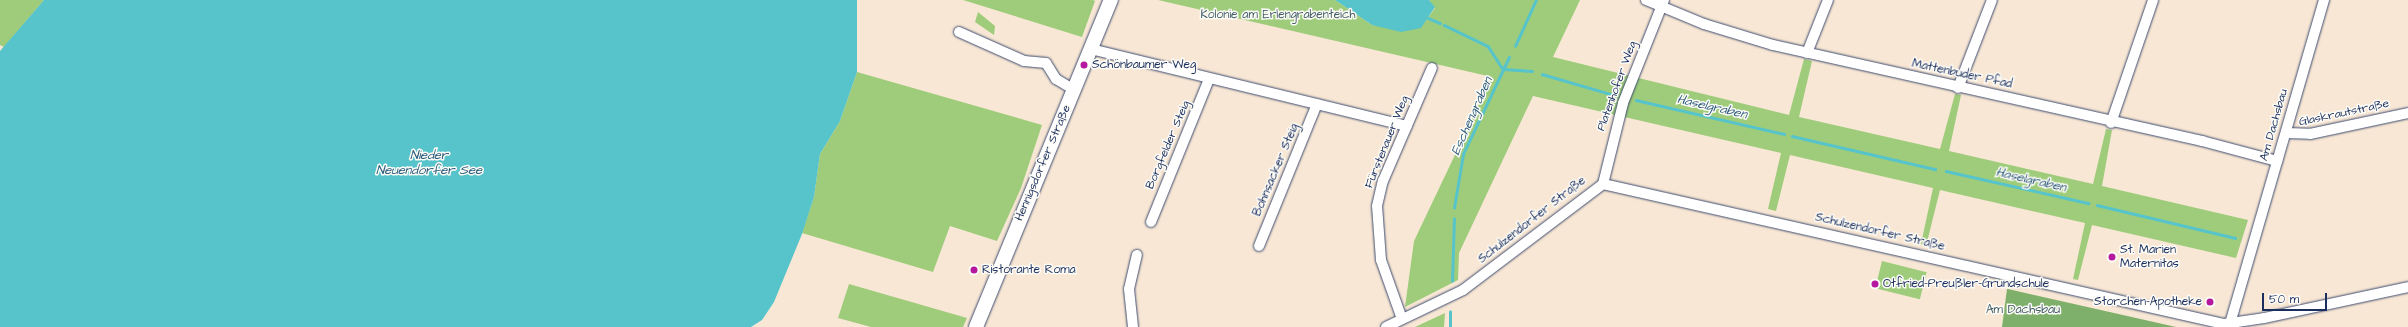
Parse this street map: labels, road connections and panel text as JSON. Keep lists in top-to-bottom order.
{
  "streets": {
    "main road": ["Hennigsdorfer Straße"],
    "street": [
      "Mattenbuder Pfad",
      "Platenhofer Weg",
      "Glaskrautstraße",
      "Am Dachsbau",
      "Fürstenauer Weg",
      "Borgfelder Steig",
      "Bohnsacker Steig",
      "Schulzendorfer Straße"
    ]
  },
  "crossings": [
    ["Mattenbuder Pfad", "Platenhofer Weg"],
    ["Mattenbuder Pfad", "Am Dachsbau"],
    ["Platenhofer Weg", "Schulzendorfer Straße"],
    ["Glaskrautstraße", "Am Dachsbau"],
    ["Am Dachsbau", "Schulzendorfer Straße"],
    ["Fürstenauer Weg", "Schulzendorfer Straße"]
  ],
  "water": ["Haselgraben", "Eschengraben", "Nieder Neuendorfer See"],
  "parks": ["Kolonie am Erlengrabenteich", "Am Dachsbau"],
  "places": [
    "Schönbaumer Weg",
    "St. Marien Maternitas",
    "Ristorante Roma",
    "Otfried-Preußler-Grundschule",
    "Storchen-Apotheke"
  ],
  "scale_bar": "50 m"
}
